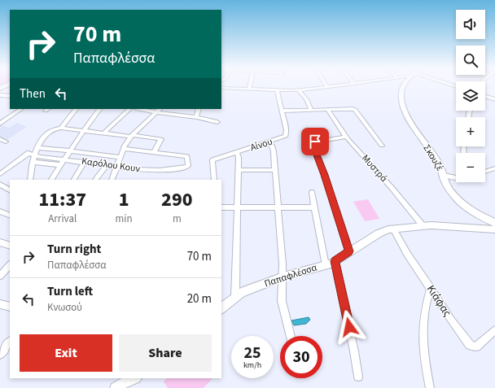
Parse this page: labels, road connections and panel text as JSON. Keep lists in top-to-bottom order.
{
  "streets": {
    "street": [
      "Αίνου",
      "Σκουζέ",
      "Καρόλου Κουν",
      "Μυστρά",
      "Παπαφλέσσα",
      "Κιάφας"
    ]
  },
  "crossings": [
    ["Μυστρά", "Παπαφλέσσα"],
    ["Παπαφλέσσα", "Κιάφας"]
  ],
  "page": {
    "map_buttons": ["+", "−"],
    "turn": ["70 m", "Παπαφλέσσα"],
    "then": "Then",
    "eta": [
      "11:37",
      "Arrival",
      "1",
      "min",
      "290",
      "m"
    ],
    "list": [
      {
        "name": "Turn right",
        "note": "Παπαφλέσσα",
        "value": "70 m"
      },
      {
        "name": "Turn left",
        "note": "Κνωσού",
        "value": "20 m"
      }
    ],
    "buttons": ["Exit", "Share"],
    "speed": "25 km/h",
    "limit": "30"
  }
}
